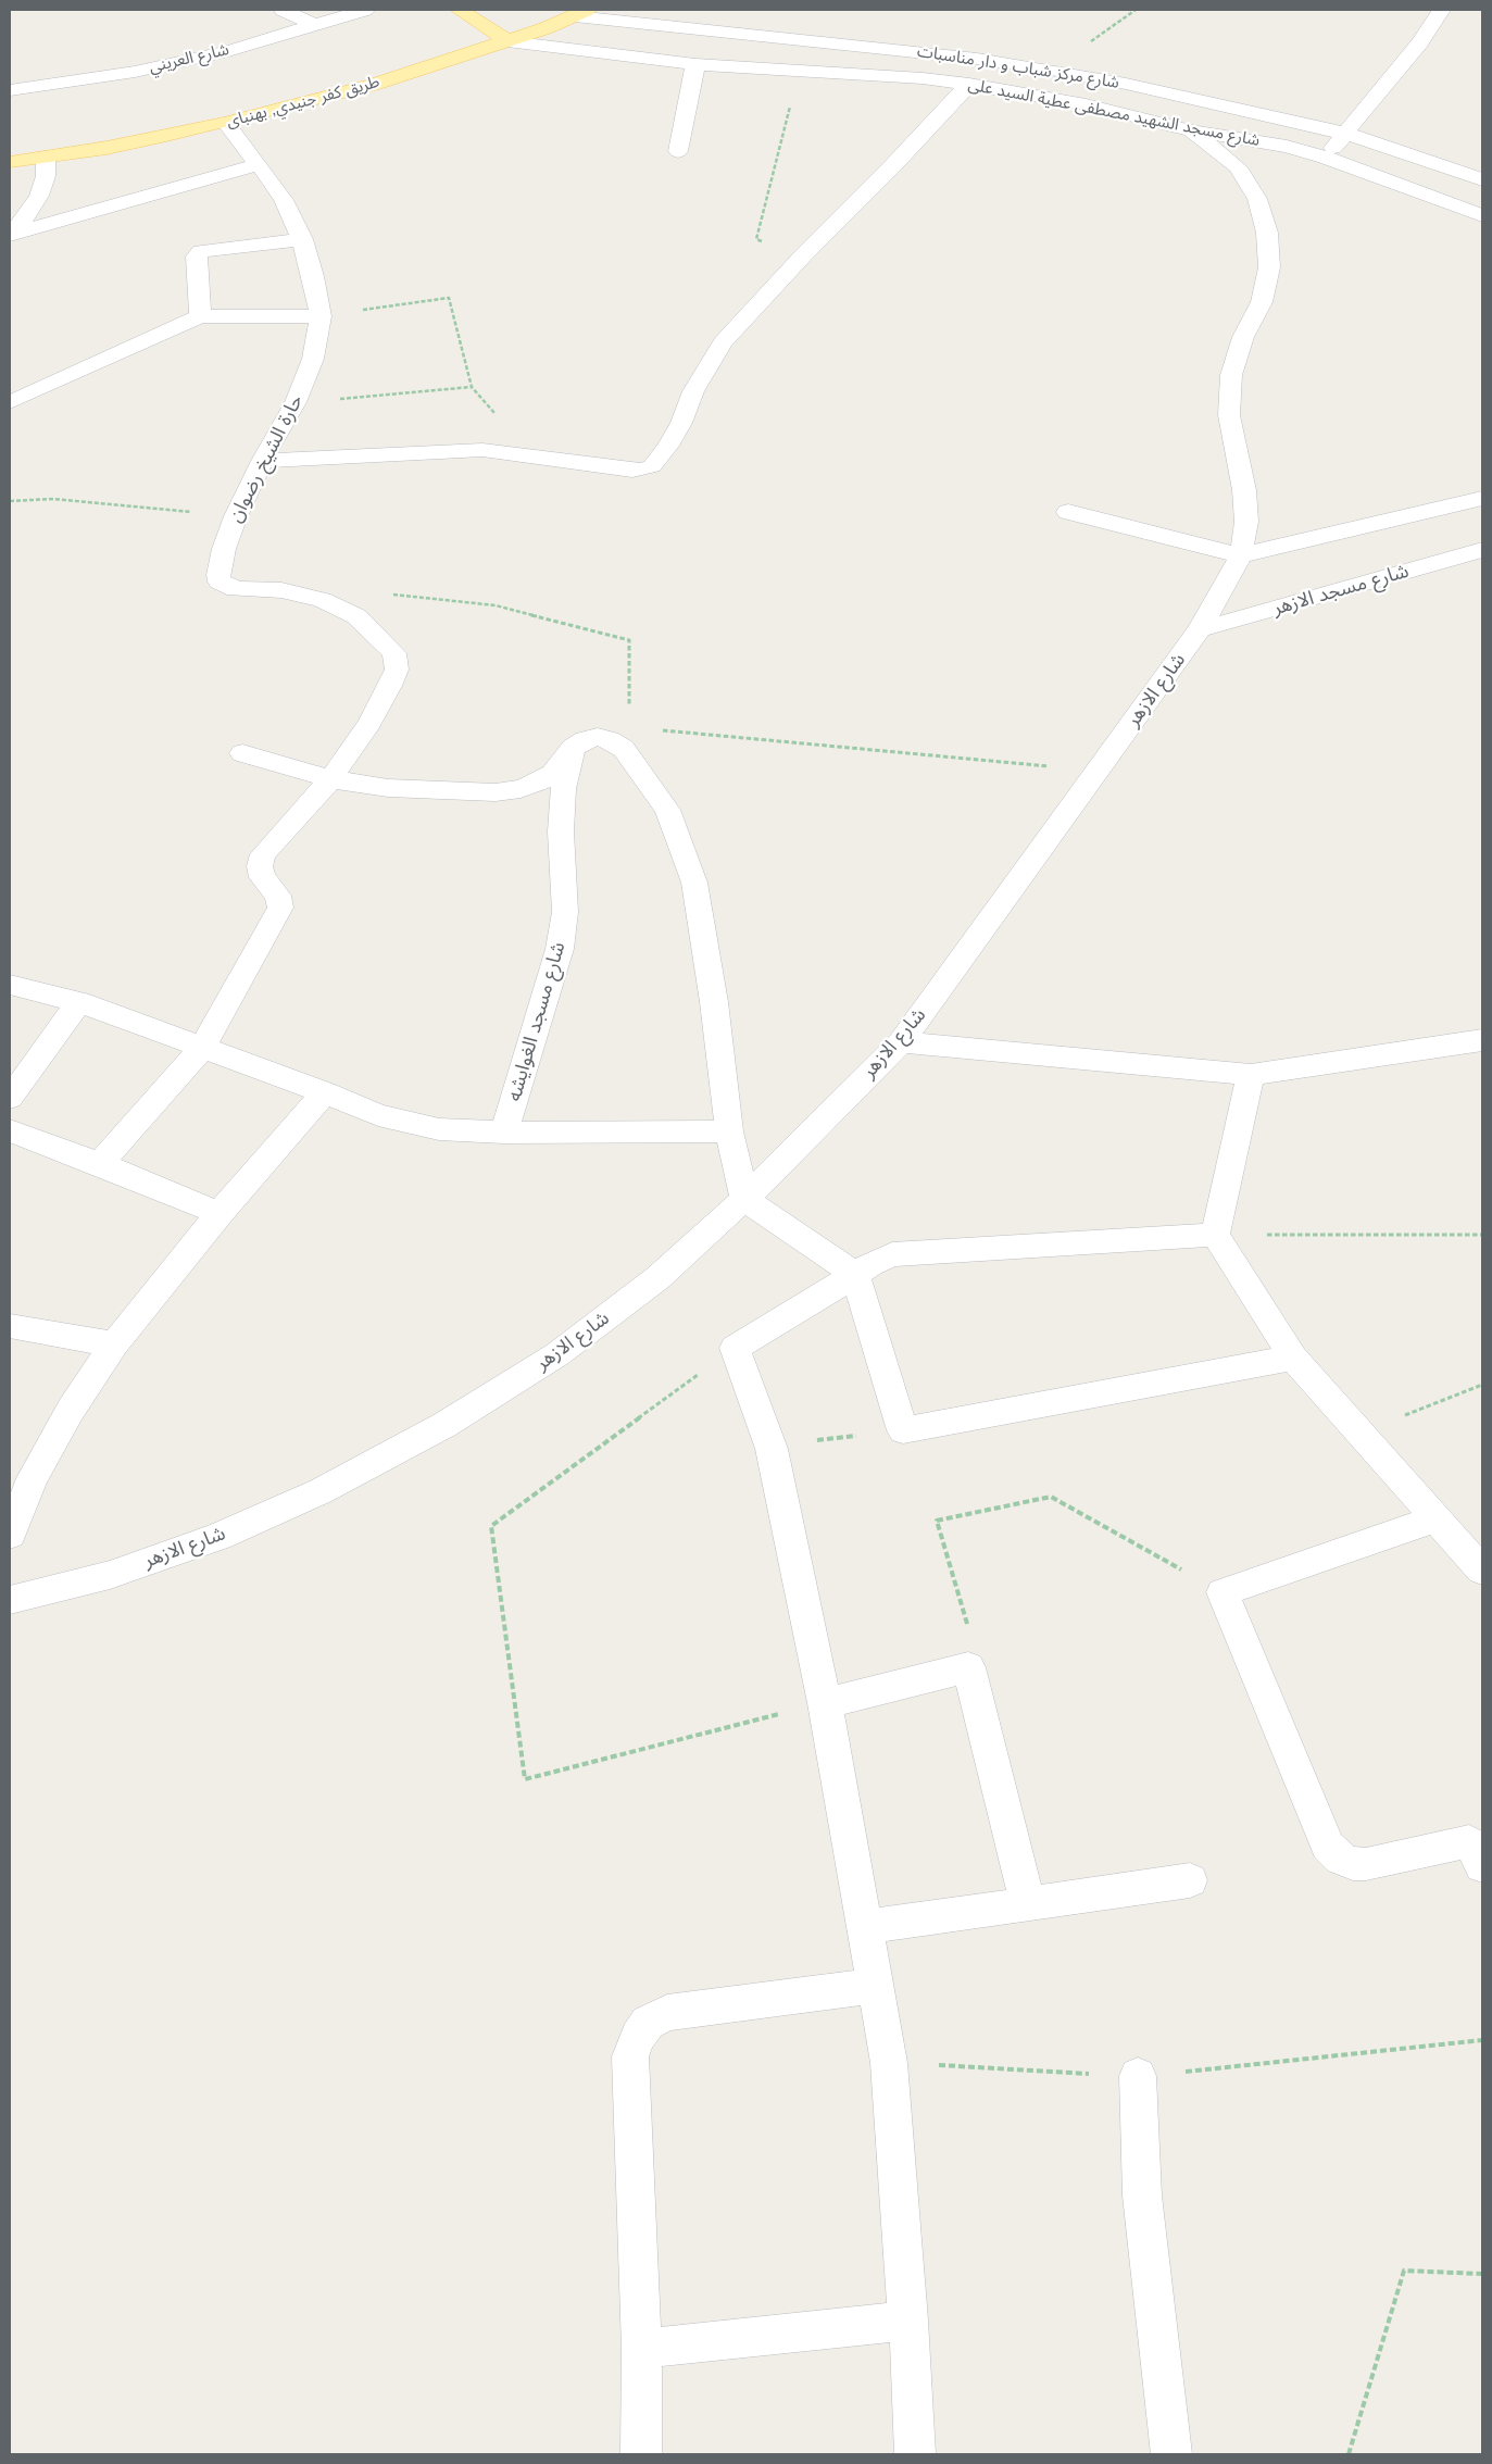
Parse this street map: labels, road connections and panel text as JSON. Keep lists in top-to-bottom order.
{
  "streets": {
    "main road": ["طريق كفر جنيدي, بهنباى"],
    "street": [
      "شارع العريني",
      "شارع مركز شباب و دار مناسبات",
      "شارع مسجد الشهيد مصطفى عطية السيد على",
      "حارة الشيخ رضوان",
      "شارع مسجد الازهر",
      "شارع الازهر",
      "شارع مسجد الغوايشه"
    ]
  },
  "crossings": [
    ["شارع مركز شباب و دار مناسبات", "طريق كفر جنيدي, بهنباى"],
    ["طريق كفر جنيدي, بهنباى", "شارع مسجد الشهيد مصطفى عطية السيد على"],
    ["طريق كفر جنيدي, بهنباى", "حارة الشيخ رضوان"],
    ["شارع مسجد الشهيد مصطفى عطية السيد على", "شارع الازهر"],
    ["شارع مسجد الازهر", "شارع الازهر"]
  ]
}
